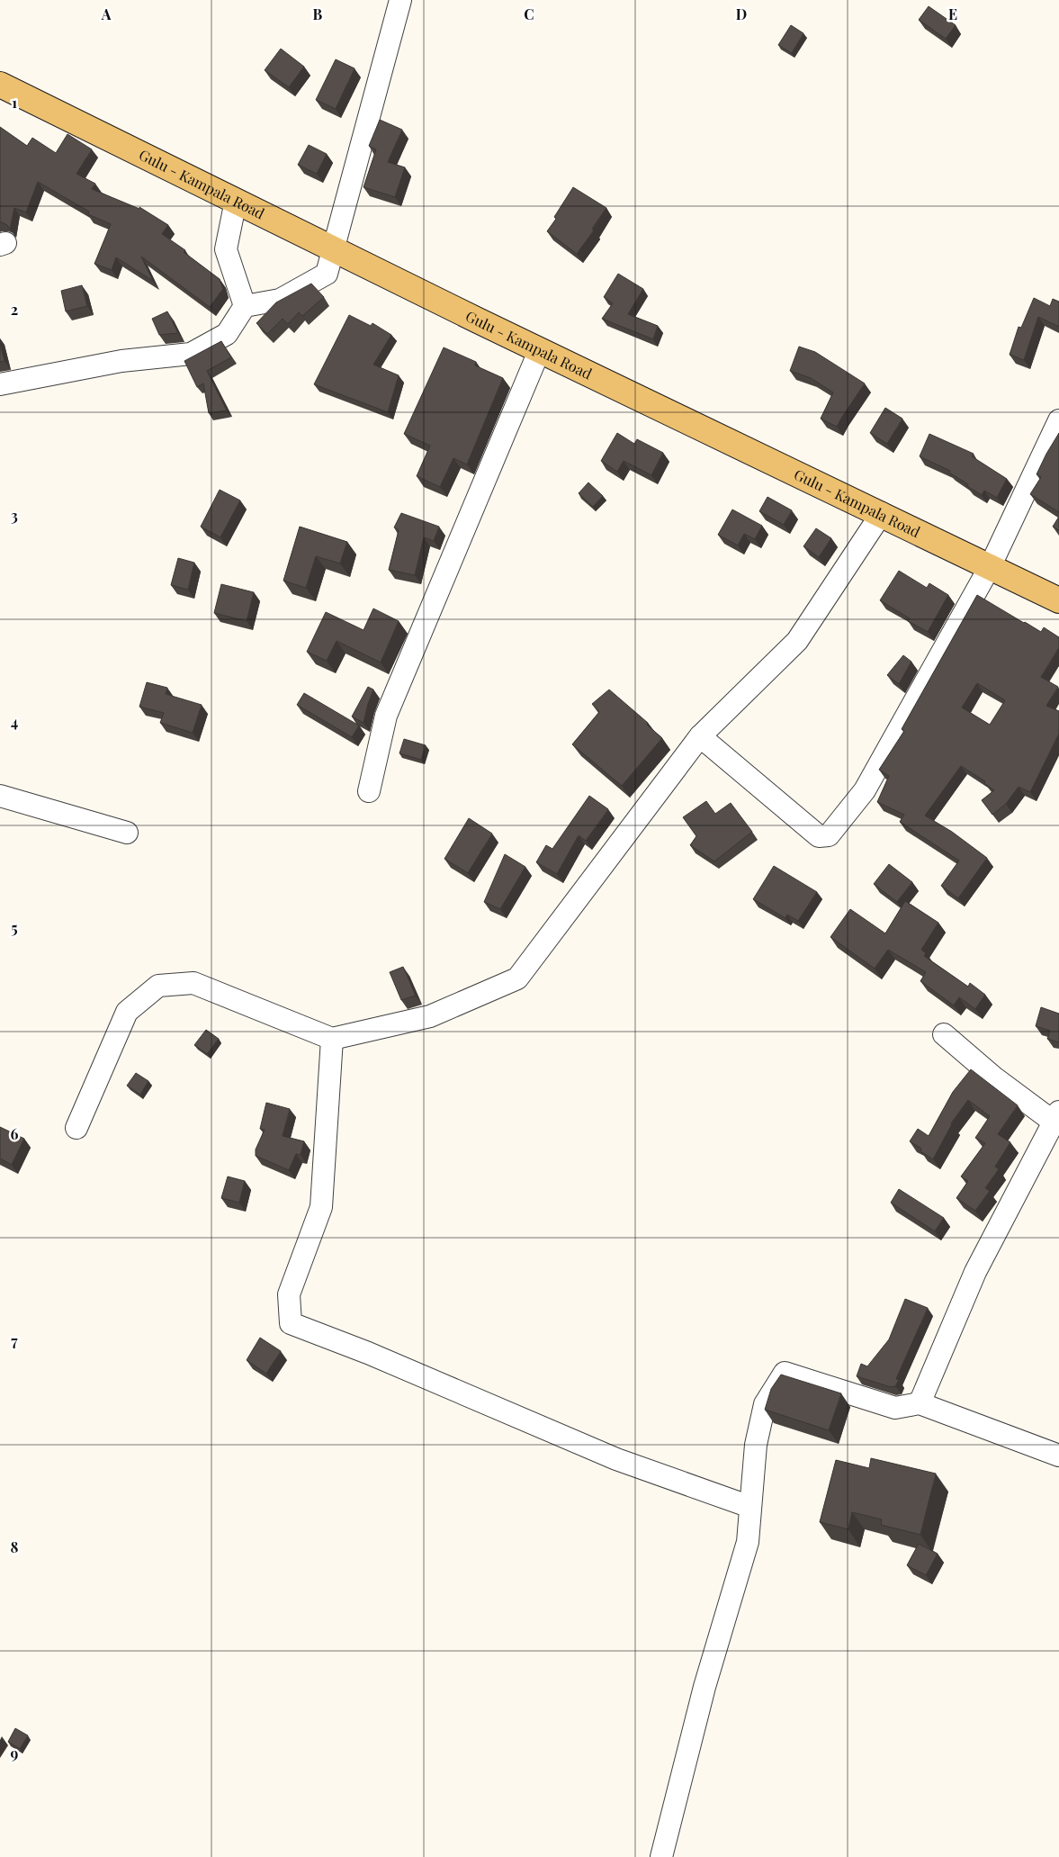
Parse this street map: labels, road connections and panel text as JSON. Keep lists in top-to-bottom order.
{
  "streets": {
    "main road": ["Gulu - Kampala Road"]
  },
  "grid": {
    "columns": [
      "A",
      "B",
      "C",
      "D",
      "E"
    ],
    "rows": [
      "1",
      "2",
      "3",
      "4",
      "5",
      "6",
      "7",
      "8",
      "9"
    ]
  }
}
